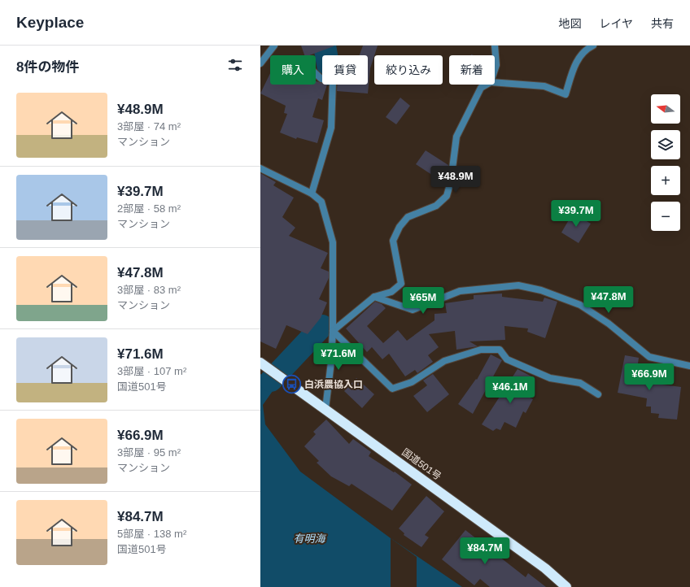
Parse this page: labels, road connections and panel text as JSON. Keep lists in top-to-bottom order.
{
  "streets": {
    "highway": ["国道501号"]
  },
  "water": ["有明海"],
  "places": {
    "bus stop": ["白浜農協入口"]
  },
  "north": "left",
  "page": {
    "header": "Keyplace",
    "nav": ["地図", "レイヤ", "共有"],
    "heading": "8件の物件",
    "chip": [
      "購入",
      "賃貸",
      "絞り込み",
      "新着"
    ],
    "list": [
      {
        "name": "¥48.9M",
        "note": "3部屋 · 74 m² · マンション"
      },
      {
        "name": "¥39.7M",
        "note": "2部屋 · 58 m² · マンション"
      },
      {
        "name": "¥47.8M",
        "note": "3部屋 · 83 m² · マンション"
      },
      {
        "name": "¥71.6M",
        "note": "3部屋 · 107 m² · 国道501号"
      },
      {
        "name": "¥66.9M",
        "note": "3部屋 · 95 m² · マンション"
      },
      {
        "name": "¥84.7M",
        "note": "5部屋 · 138 m² · 国道501号"
      }
    ],
    "map_buttons": ["+", "−"],
    "price": [
      "¥48.9M",
      "¥39.7M",
      "¥47.8M",
      "¥65M",
      "¥71.6M",
      "¥66.9M",
      "¥46.1M",
      "¥84.7M"
    ]
  }
}
